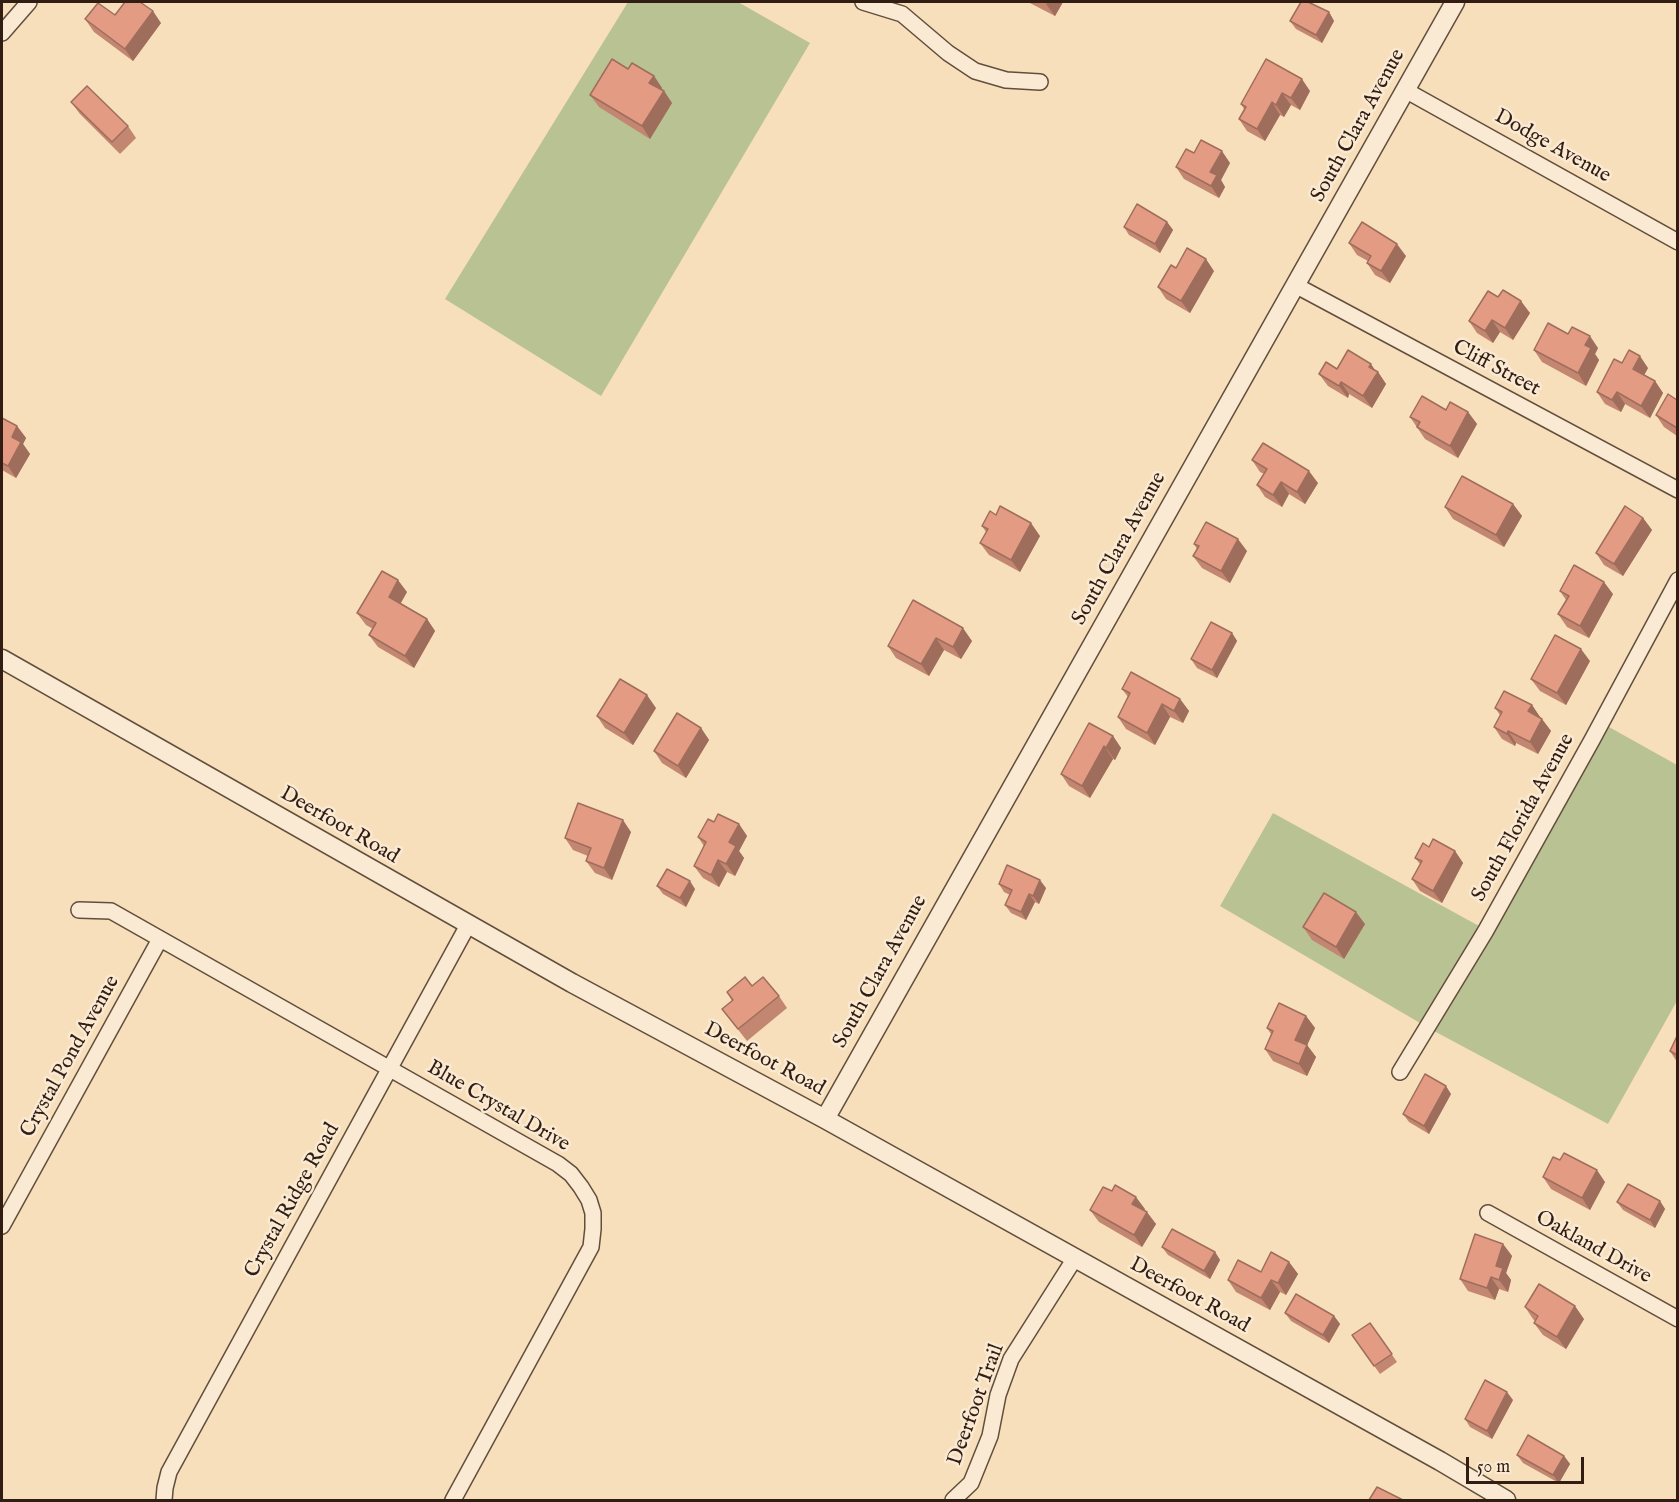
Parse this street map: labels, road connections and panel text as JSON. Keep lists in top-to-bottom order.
{
  "streets": {
    "street": [
      "South Clara Avenue",
      "Dodge Avenue",
      "Cliff Street",
      "South Florida Avenue",
      "Deerfoot Road",
      "Crystal Pond Avenue",
      "Blue Crystal Drive",
      "Crystal Ridge Road",
      "Oakland Drive",
      "Deerfoot Trail"
    ]
  },
  "crossings": [
    ["South Clara Avenue", "Dodge Avenue"],
    ["South Clara Avenue", "Cliff Street"],
    ["South Clara Avenue", "Deerfoot Road"],
    ["Deerfoot Road", "Crystal Ridge Road"],
    ["Deerfoot Road", "Deerfoot Trail"],
    ["Crystal Pond Avenue", "Blue Crystal Drive"],
    ["Blue Crystal Drive", "Crystal Ridge Road"]
  ],
  "scale_bar": "50 m"
}
